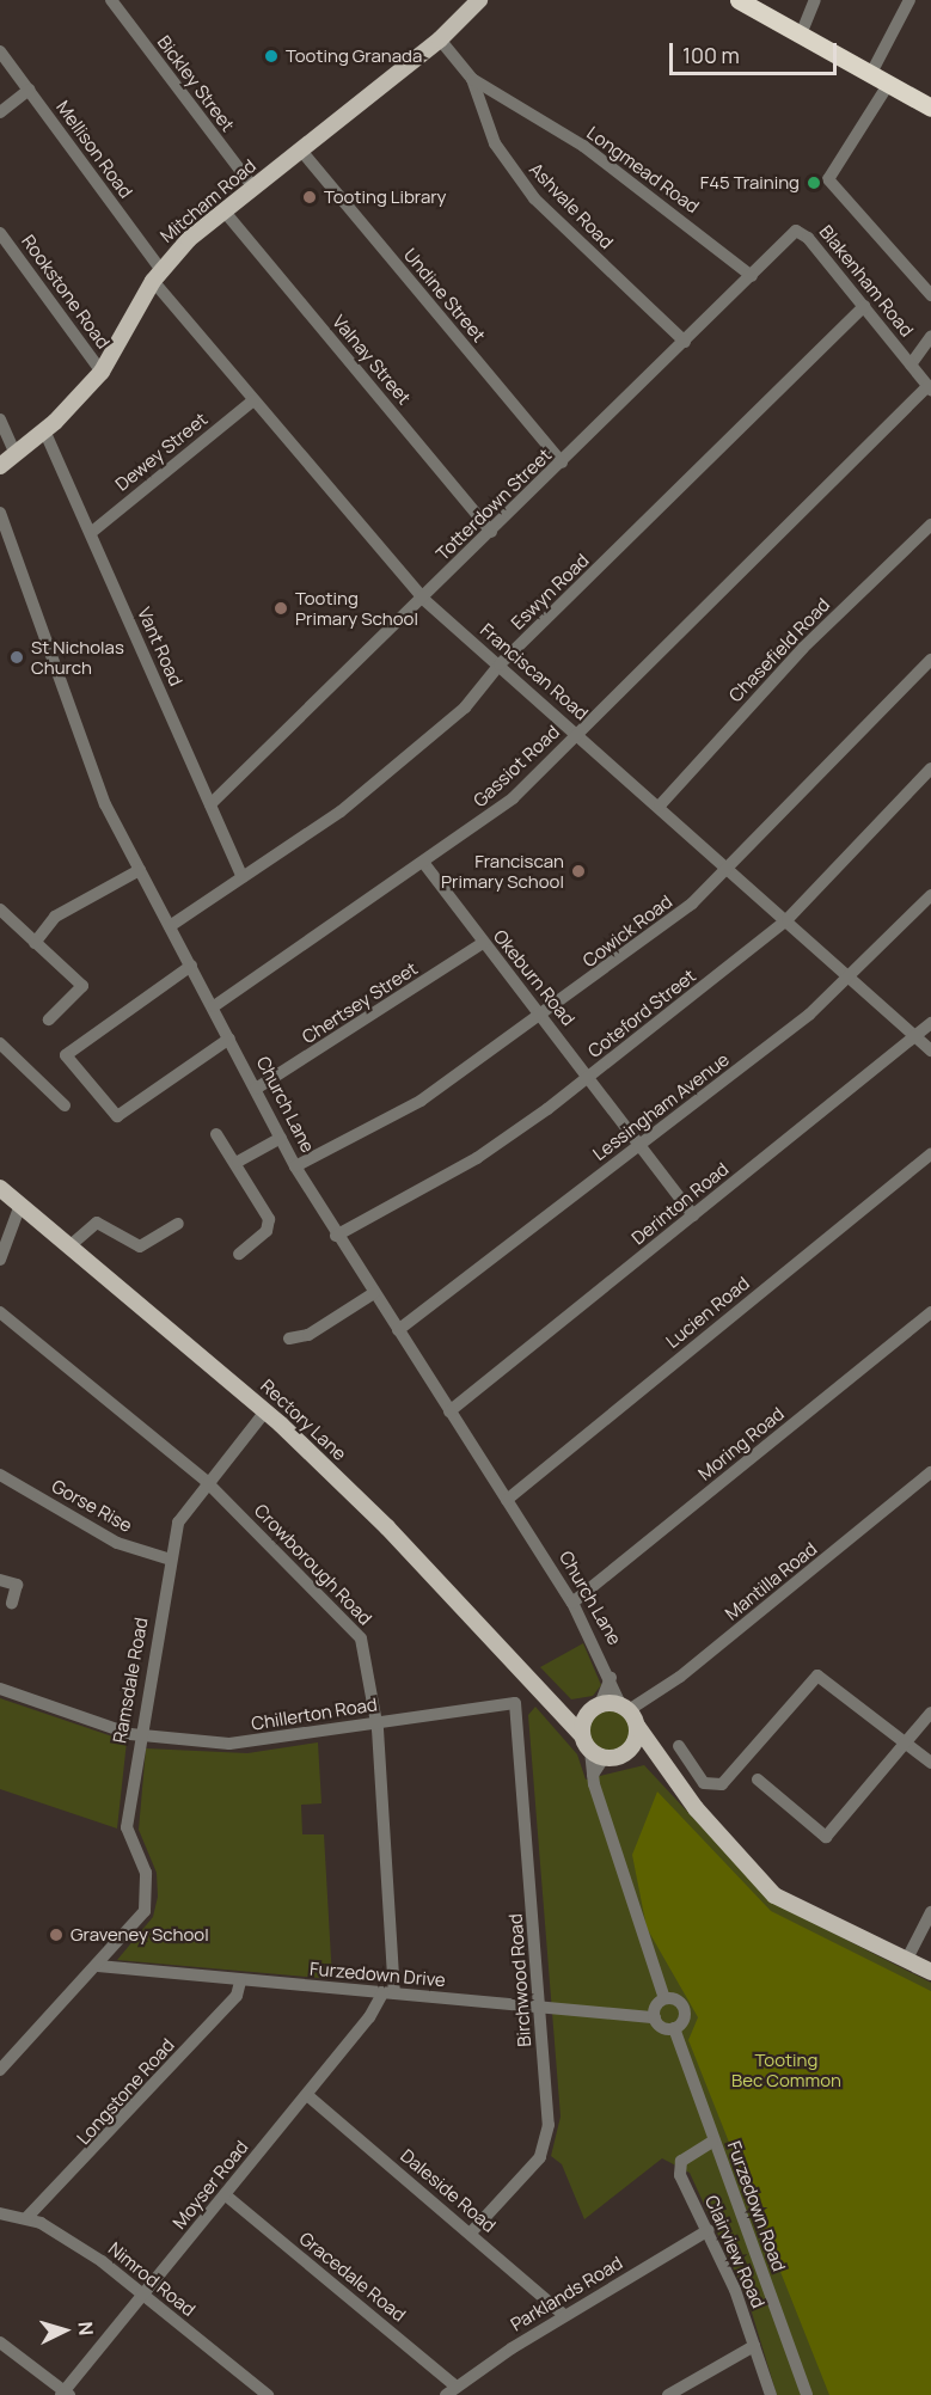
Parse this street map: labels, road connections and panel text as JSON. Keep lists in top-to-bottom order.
{
  "streets": {
    "main road": ["Mitcham Road", "Rectory Lane"],
    "street": [
      "Bickley Street",
      "Mellison Road",
      "Longmead Road",
      "Ashvale Road",
      "Blakenham Road",
      "Rookstone Road",
      "Undine Street",
      "Valnay Street",
      "Dewey Street",
      "Totterdown Street",
      "Eswyn Road",
      "Vant Road",
      "Chasefield Road",
      "Franciscan Road",
      "Gassiot Road",
      "Cowick Road",
      "Okeburn Road",
      "Chertsey Street",
      "Coteford Street",
      "Church Lane",
      "Lessingham Avenue",
      "Derinton Road",
      "Lucien Road",
      "Moring Road",
      "Gorse Rise",
      "Crowborough Road",
      "Mantilla Road",
      "Ramsdale Road",
      "Chillerton Road",
      "Furzedown Drive",
      "Birchwood Road",
      "Longstone Road",
      "Moyser Road",
      "Daleside Road",
      "Furzedown Road",
      "Clairview Road",
      "Gracedale Road",
      "Nimrod Road",
      "Parklands Road"
    ]
  },
  "crossings": [
    ["Bickley Street", "Mitcham Road"],
    ["Mellison Road", "Mitcham Road"],
    ["Mellison Road", "Franciscan Road"],
    ["Longmead Road", "Ashvale Road"],
    ["Longmead Road", "Totterdown Street"],
    ["Mitcham Road", "Ashvale Road"],
    ["Mitcham Road", "Rookstone Road"],
    ["Mitcham Road", "Undine Street"],
    ["Mitcham Road", "Valnay Street"],
    ["Mitcham Road", "Vant Road"],
    ["Mitcham Road", "Franciscan Road"],
    ["Ashvale Road", "Totterdown Street"],
    ["Blakenham Road", "Totterdown Street"],
    ["Blakenham Road", "Eswyn Road"],
    ["Blakenham Road", "Gassiot Road"],
    ["Undine Street", "Totterdown Street"],
    ["Valnay Street", "Totterdown Street"],
    ["Dewey Street", "Vant Road"],
    ["Dewey Street", "Franciscan Road"],
    ["Totterdown Street", "Vant Road"],
    ["Totterdown Street", "Franciscan Road"],
    ["Eswyn Road", "Vant Road"],
    ["Eswyn Road", "Franciscan Road"],
    ["Eswyn Road", "Church Lane"],
    ["Chasefield Road", "Franciscan Road"],
    ["Franciscan Road", "Gassiot Road"],
    ["Franciscan Road", "Cowick Road"],
    ["Franciscan Road", "Coteford Street"],
    ["Franciscan Road", "Lessingham Avenue"],
    ["Franciscan Road", "Derinton Road"],
    ["Gassiot Road", "Okeburn Road"],
    ["Gassiot Road", "Church Lane"],
    ["Cowick Road", "Okeburn Road"],
    ["Cowick Road", "Church Lane"],
    ["Okeburn Road", "Chertsey Street"],
    ["Okeburn Road", "Coteford Street"],
    ["Okeburn Road", "Lessingham Avenue"],
    ["Okeburn Road", "Derinton Road"],
    ["Chertsey Street", "Church Lane"],
    ["Coteford Street", "Church Lane"],
    ["Church Lane", "Lessingham Avenue"],
    ["Church Lane", "Derinton Road"],
    ["Church Lane", "Lucien Road"],
    ["Church Lane", "Moring Road"],
    ["Church Lane", "Mantilla Road"],
    ["Rectory Lane", "Ramsdale Road"],
    ["Gorse Rise", "Ramsdale Road"],
    ["Crowborough Road", "Ramsdale Road"],
    ["Crowborough Road", "Chillerton Road"],
    ["Crowborough Road", "Furzedown Drive"],
    ["Crowborough Road", "Moyser Road"],
    ["Ramsdale Road", "Chillerton Road"],
    ["Ramsdale Road", "Furzedown Drive"],
    ["Chillerton Road", "Birchwood Road"],
    ["Furzedown Drive", "Birchwood Road"],
    ["Furzedown Drive", "Longstone Road"],
    ["Furzedown Drive", "Moyser Road"],
    ["Birchwood Road", "Daleside Road"],
    ["Longstone Road", "Nimrod Road"],
    ["Moyser Road", "Daleside Road"],
    ["Moyser Road", "Gracedale Road"],
    ["Moyser Road", "Nimrod Road"],
    ["Daleside Road", "Parklands Road"],
    ["Furzedown Road", "Clairview Road"],
    ["Clairview Road", "Parklands Road"],
    ["Gracedale Road", "Parklands Road"]
  ],
  "parks": ["Tooting Bec Common"],
  "places": [
    "Tooting Granada",
    "F45 Training",
    "Tooting Library",
    "Tooting Primary School",
    "St Nicholas Church",
    "Franciscan Primary School",
    "Graveney School"
  ],
  "scale_bar": "100 m",
  "north": "right"
}
